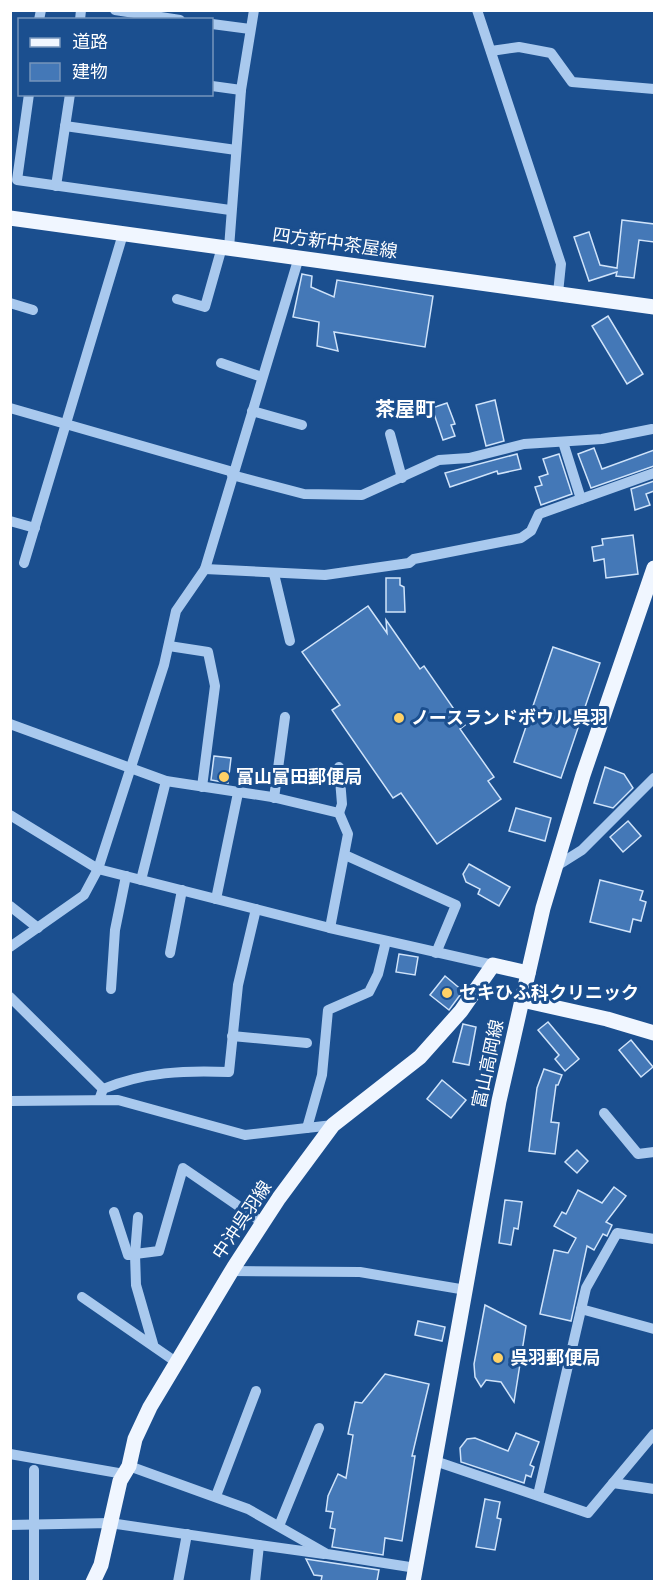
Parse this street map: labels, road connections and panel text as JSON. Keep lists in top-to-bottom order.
{
  "streets": {
    "main road": ["四方新中茶屋線", "富山高岡線", "中沖呉羽線"]
  },
  "districts": ["茶屋町"],
  "places": [
    "ノースランドボウル呉羽",
    "富山富田郵便局",
    "セキひふ科クリニック",
    "呉羽郵便局"
  ],
  "legend": ["道路", "建物"]
}
